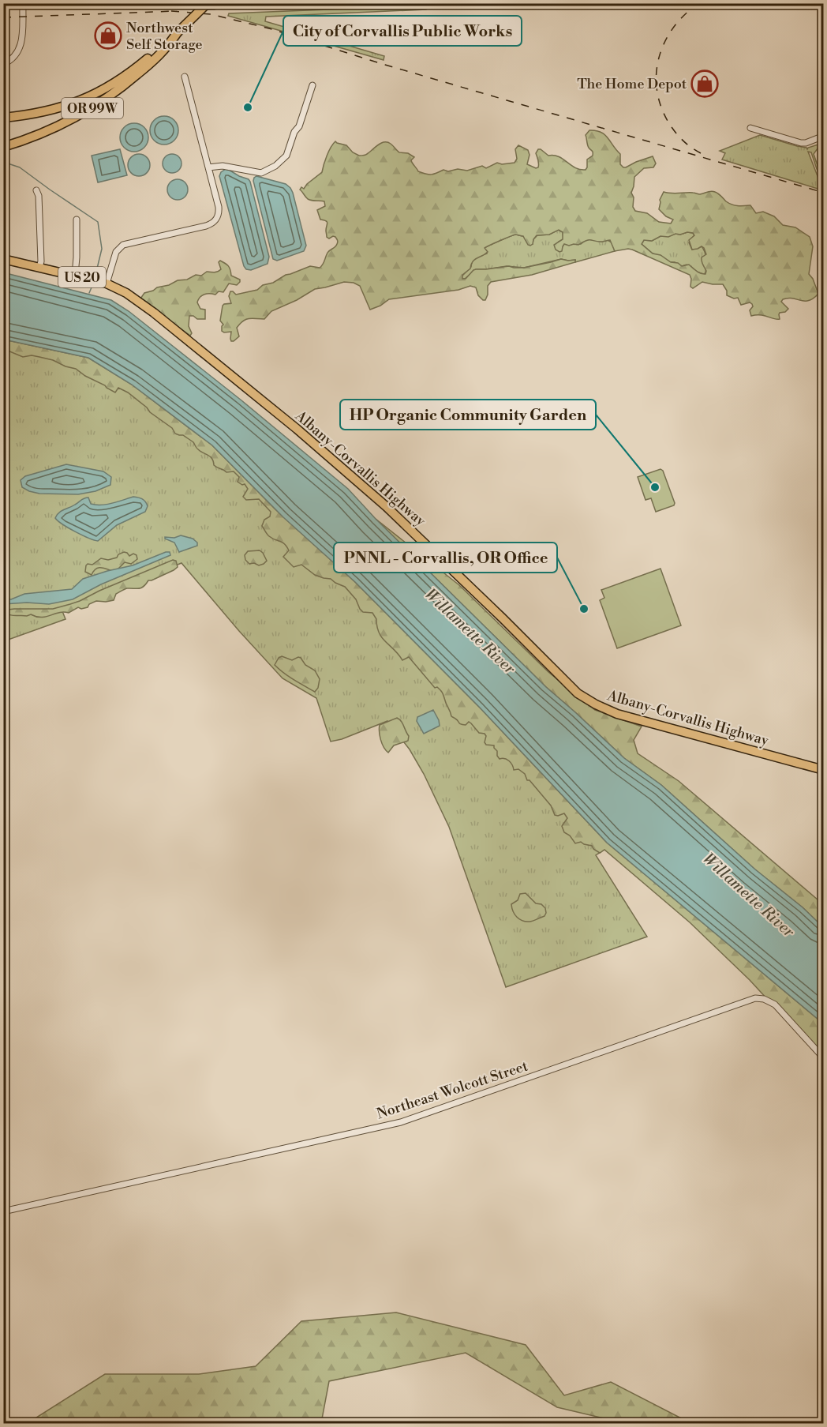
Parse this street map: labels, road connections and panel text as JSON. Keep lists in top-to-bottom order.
{
  "streets": {
    "highway": ["OR 99W", "US 20", "Albany-Corvallis Highway"],
    "street": ["Northeast Wolcott Street"]
  },
  "crossings": [
    ["US 20", "Albany-Corvallis Highway"]
  ],
  "water": ["Willamette River"],
  "places": {
    "shop": ["Northwest Self Storage", "The Home Depot"],
    "other": ["City of Corvallis Public Works", "HP Organic Community Garden", "PNNL - Corvallis, OR Office"]
  }
}
